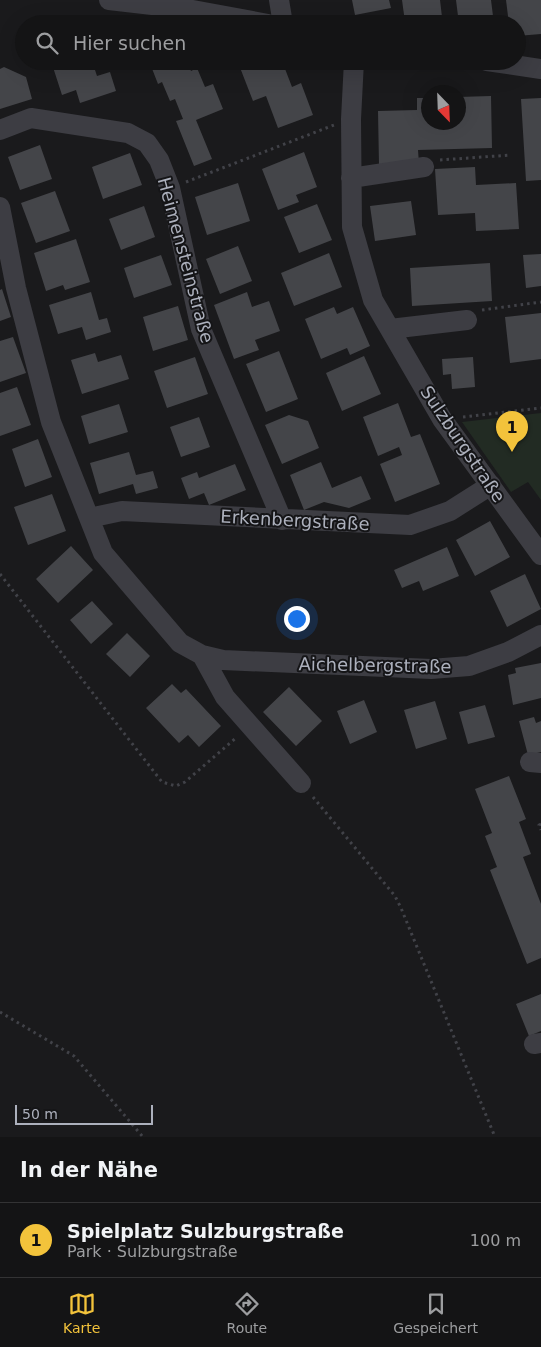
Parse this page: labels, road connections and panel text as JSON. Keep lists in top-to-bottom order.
{
  "streets": {
    "street": [
      "Heimensteinstraße",
      "Sulzburgstraße",
      "Erkenbergstraße",
      "Aichelbergstraße"
    ]
  },
  "crossings": [
    ["Heimensteinstraße", "Erkenbergstraße"],
    ["Sulzburgstraße", "Erkenbergstraße"],
    ["Erkenbergstraße", "Aichelbergstraße"]
  ],
  "scale_bar": "50 m",
  "north": "bottom right",
  "page": {
    "search": "Hier suchen",
    "pins": "1",
    "scale": "50 m",
    "heading": "In der Nähe",
    "list": [
      {
        "mark": "1",
        "name": "Spielplatz Sulzburgstraße",
        "note": "Park · Sulzburgstraße",
        "value": "100 m"
      }
    ],
    "nav": ["Karte", "Route", "Gespeichert"]
  }
}
